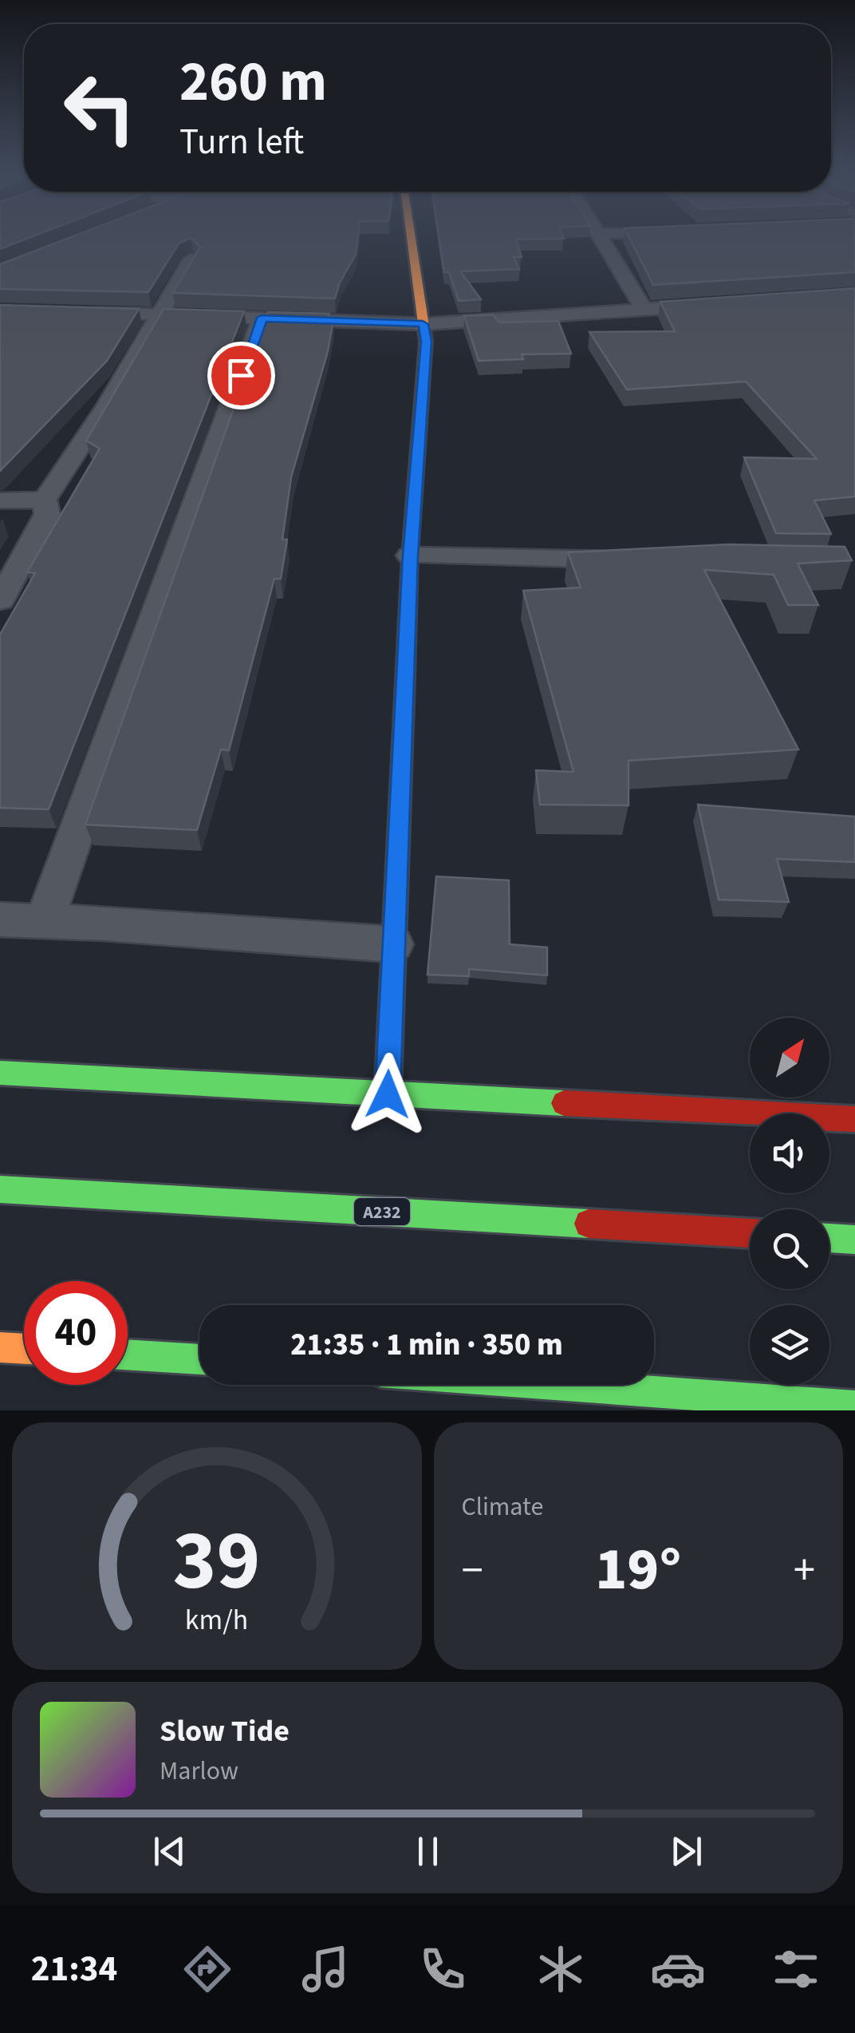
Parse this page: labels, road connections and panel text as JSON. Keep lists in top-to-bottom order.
{
  "streets": {
    "main road": ["A232"]
  },
  "north": "top right",
  "page": {
    "turn": ["260 m", "Turn left"],
    "limit": "40",
    "trip": "21:35 · 1 min · 350 m",
    "tile": "Climate",
    "heat": ["−", "19°", "+"],
    "song": ["Slow Tide", "Marlow"],
    "tabs": "21:34",
    "gauge": ["39", "km/h"]
  }
}
